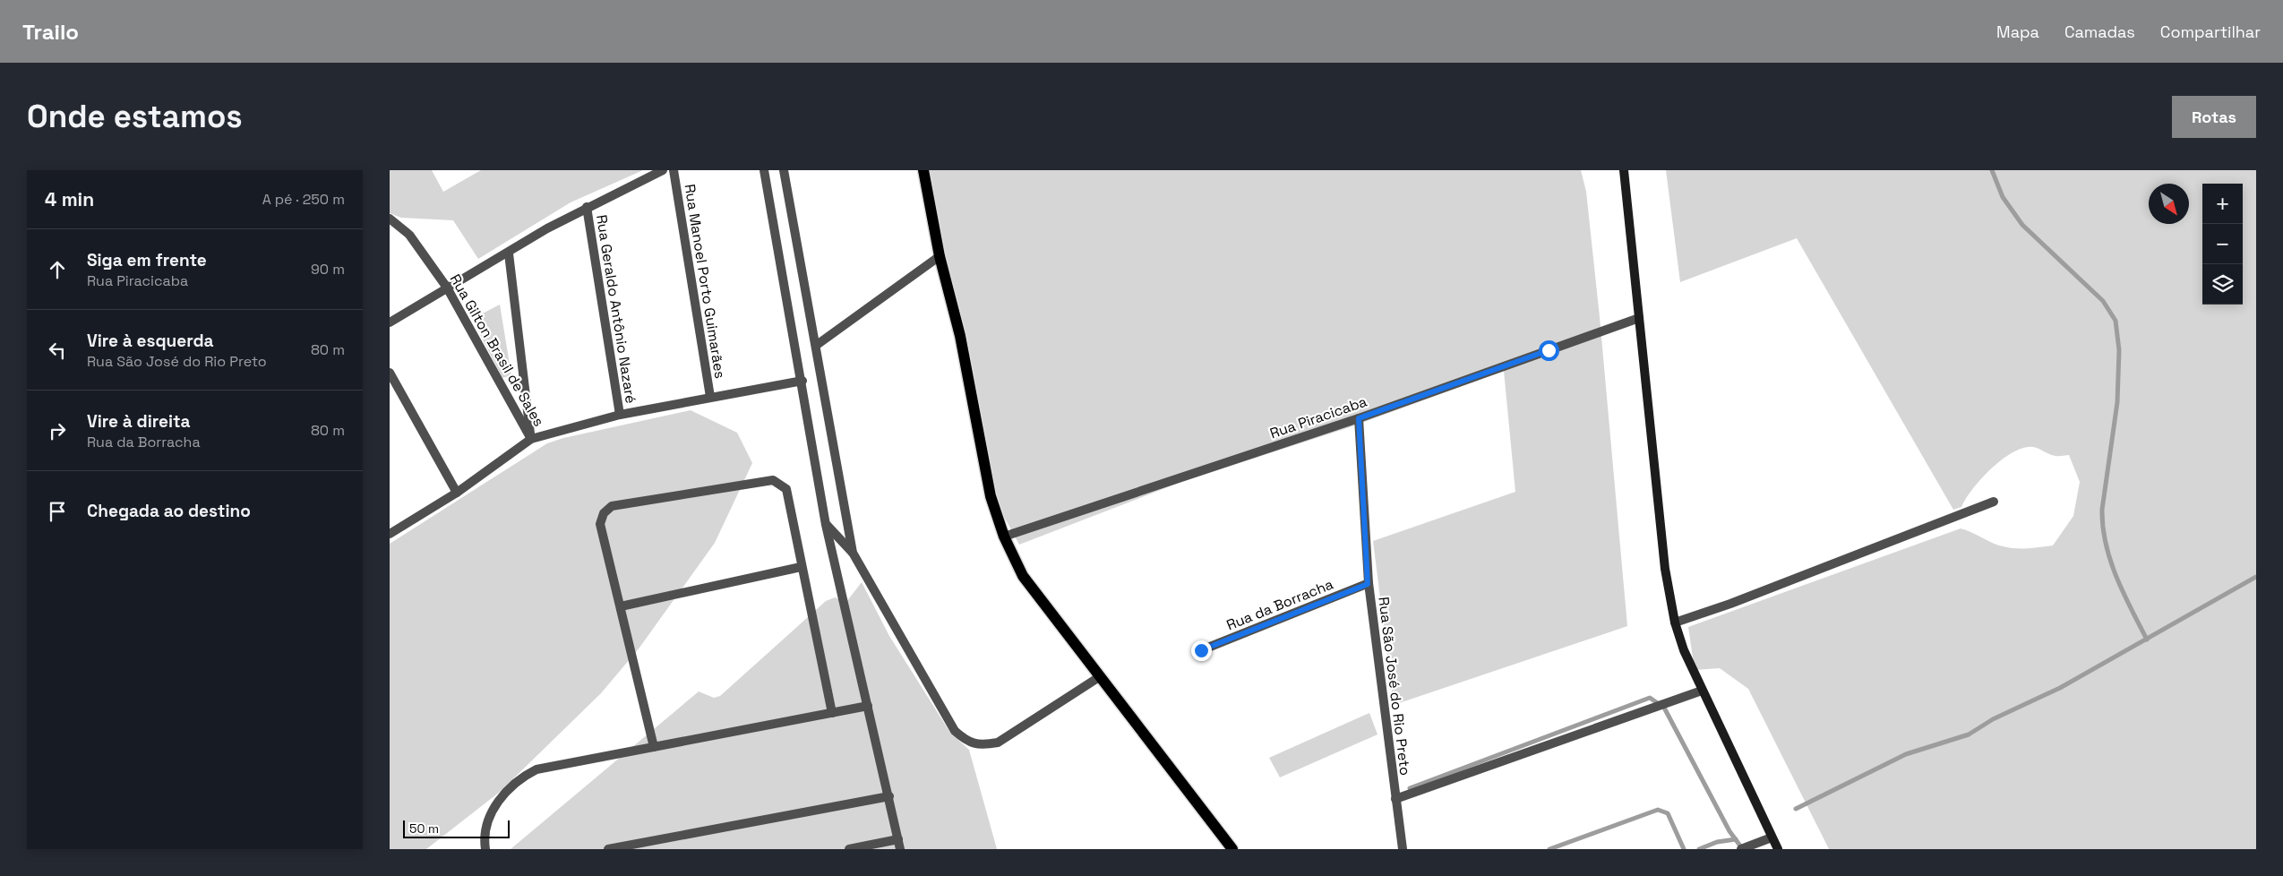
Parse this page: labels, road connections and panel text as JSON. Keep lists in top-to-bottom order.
{
  "streets": {
    "street": [
      "Rua Manoel Porto Guimarães",
      "Rua Geraldo Antônio Nazaré",
      "Rua Gilton Brasil de Sales",
      "Rua Piracicaba",
      "Rua da Borracha",
      "Rua São José do Rio Preto"
    ]
  },
  "crossings": [
    ["Rua Piracicaba", "Rua São José do Rio Preto"],
    ["Rua da Borracha", "Rua São José do Rio Preto"]
  ],
  "scale_bar": "50 m",
  "north": "bottom right",
  "page": {
    "header": "Trailo",
    "nav": ["Mapa", "Camadas", "Compartilhar"],
    "buttons": "Rotas",
    "title": "Onde estamos",
    "heading": ["4 min", "A pé · 250 m"],
    "map_buttons": ["+", "−"],
    "list": [
      ["Siga em frente", "Rua Piracicaba", "90 m"],
      ["Vire à esquerda", "Rua São José do Rio Preto", "80 m"],
      ["Vire à direita", "Rua da Borracha", "80 m"],
      "Chegada ao destino"
    ],
    "scale": "50 m"
  }
}
